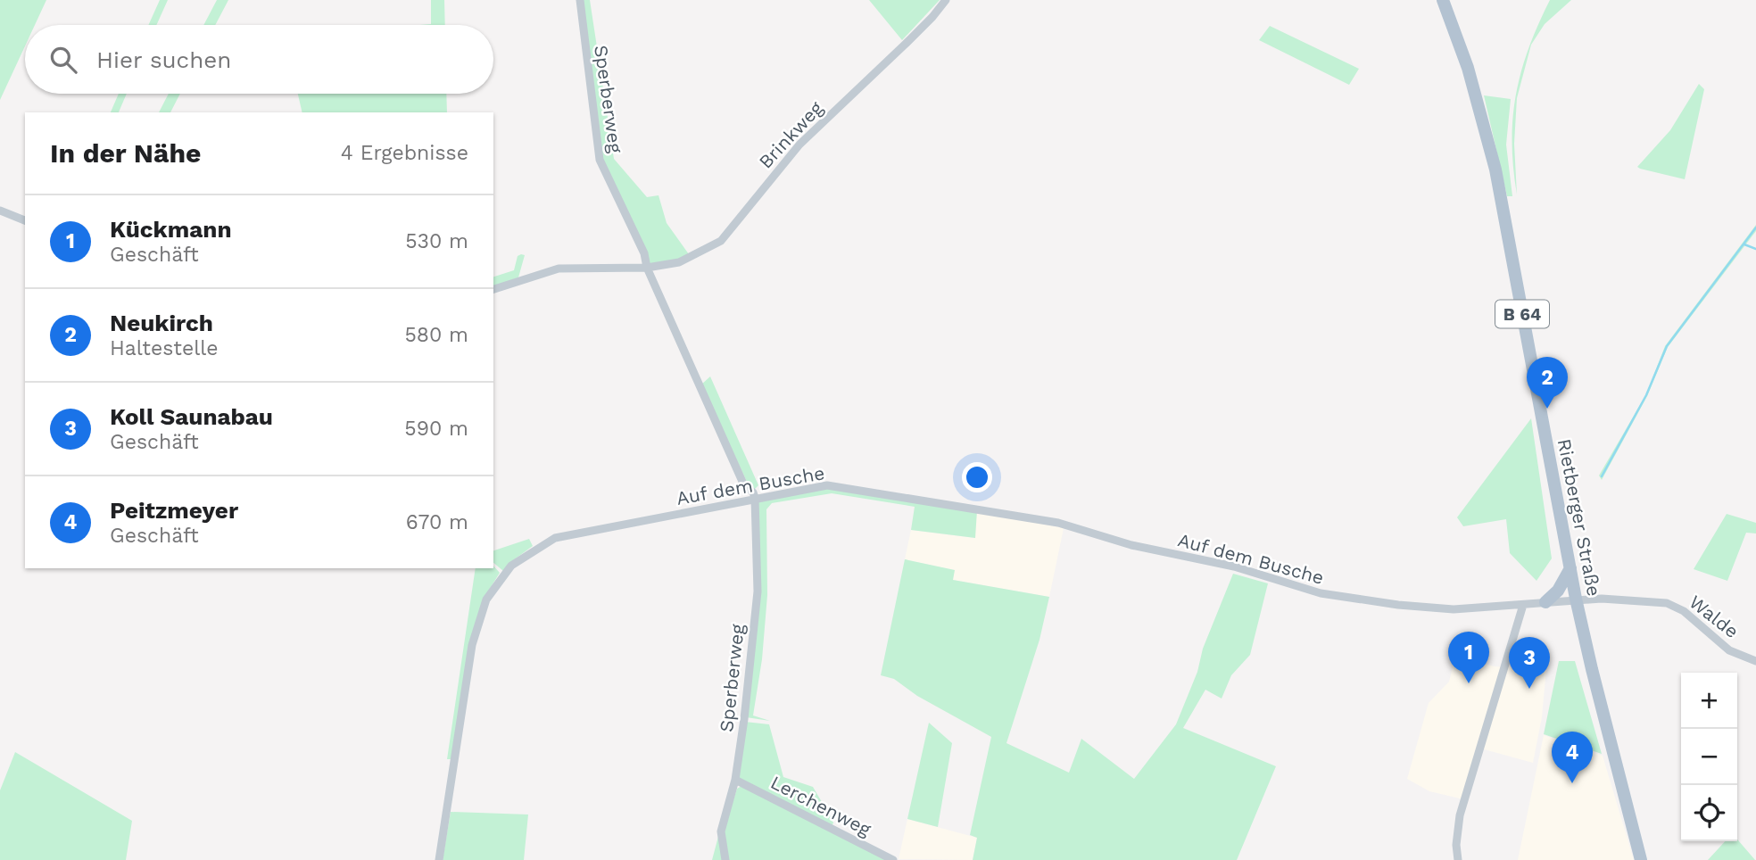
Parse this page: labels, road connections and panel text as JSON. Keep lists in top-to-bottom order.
{
  "streets": {
    "main road": ["B 64", "Rietberger Straße"],
    "street": [
      "Sperberweg",
      "Brinkweg",
      "Auf dem Busche",
      "Walde",
      "Lerchenweg"
    ]
  },
  "crossings": [
    ["Sperberweg", "Brinkweg"],
    ["Sperberweg", "Auf dem Busche"],
    ["Sperberweg", "Lerchenweg"],
    ["Auf dem Busche", "Rietberger Straße"],
    ["Auf dem Busche", "Walde"],
    ["Rietberger Straße", "Walde"]
  ],
  "page": {
    "search": "Hier suchen",
    "heading": ["In der Nähe", "4 Ergebnisse"],
    "list": [
      {
        "mark": "1",
        "name": "Kückmann",
        "note": "Geschäft",
        "value": "530 m"
      },
      {
        "mark": "2",
        "name": "Neukirch",
        "note": "Haltestelle",
        "value": "580 m"
      },
      {
        "mark": "3",
        "name": "Koll Saunabau",
        "note": "Geschäft",
        "value": "590 m"
      },
      {
        "mark": "4",
        "name": "Peitzmeyer",
        "note": "Geschäft",
        "value": "670 m"
      }
    ],
    "pins": [
      "2",
      "1",
      "3",
      "4"
    ],
    "map_buttons": ["+", "−"]
  }
}
